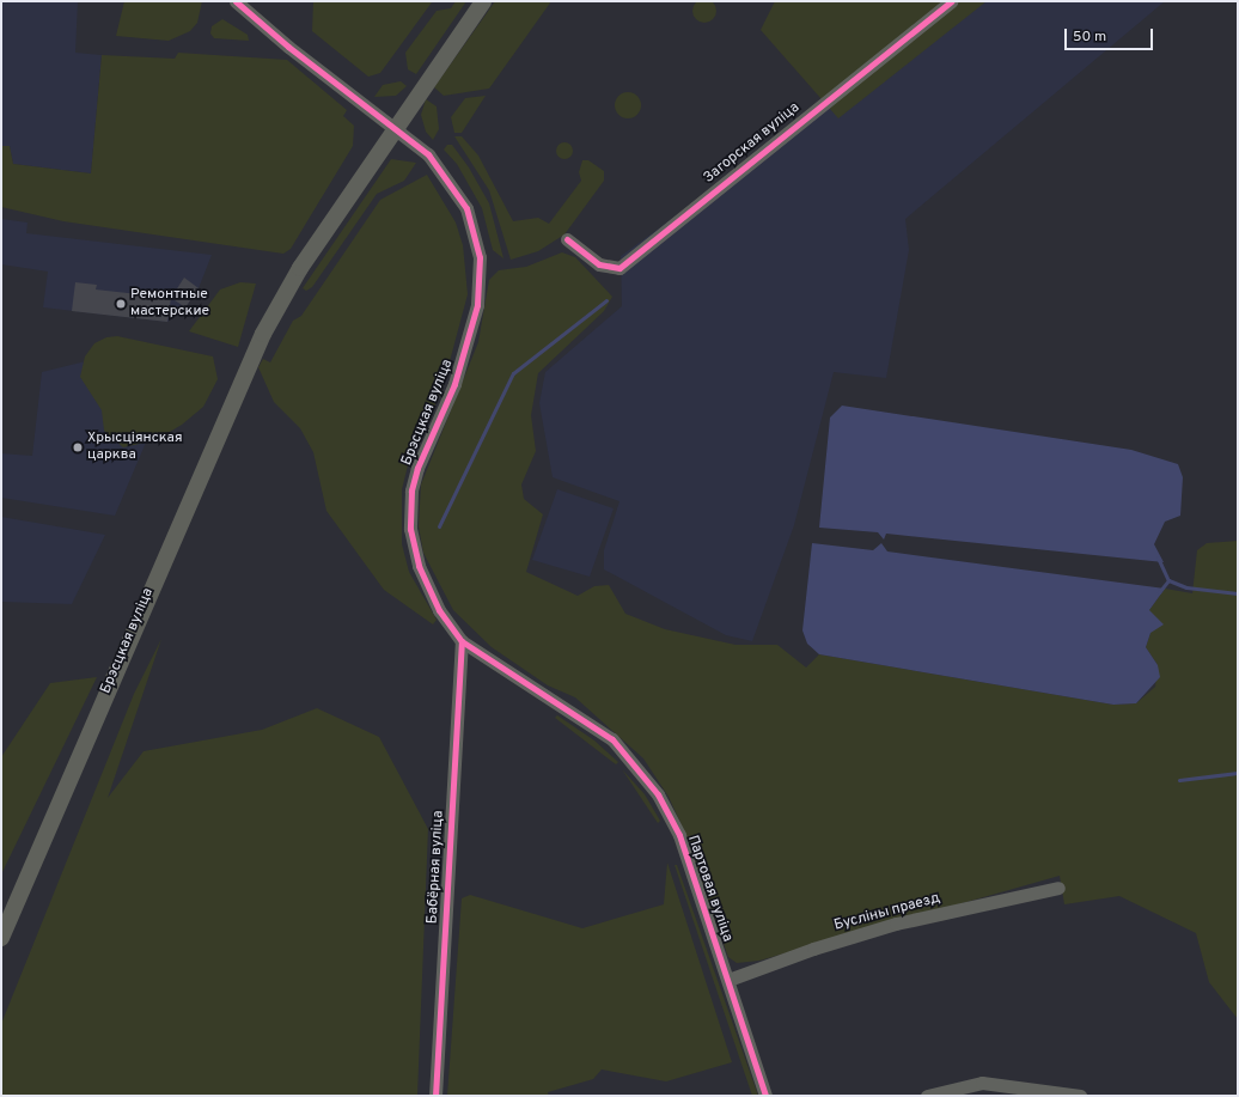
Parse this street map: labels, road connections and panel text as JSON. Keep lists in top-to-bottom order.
{
  "streets": {
    "main road": ["Брэсцкая вуліца"],
    "street": [
      "Загорская вуліца",
      "Бабёрная вуліца",
      "Партовая вуліца",
      "Бусліны праезд"
    ]
  },
  "crossings": [
    ["Брэсцкая вуліца", "Бабёрная вуліца"],
    ["Брэсцкая вуліца", "Партовая вуліца"],
    ["Бабёрная вуліца", "Партовая вуліца"],
    ["Партовая вуліца", "Бусліны праезд"]
  ],
  "places": ["Ремонтные мастерские", "Хрысціянская царква"],
  "scale_bar": "50 m"
}
